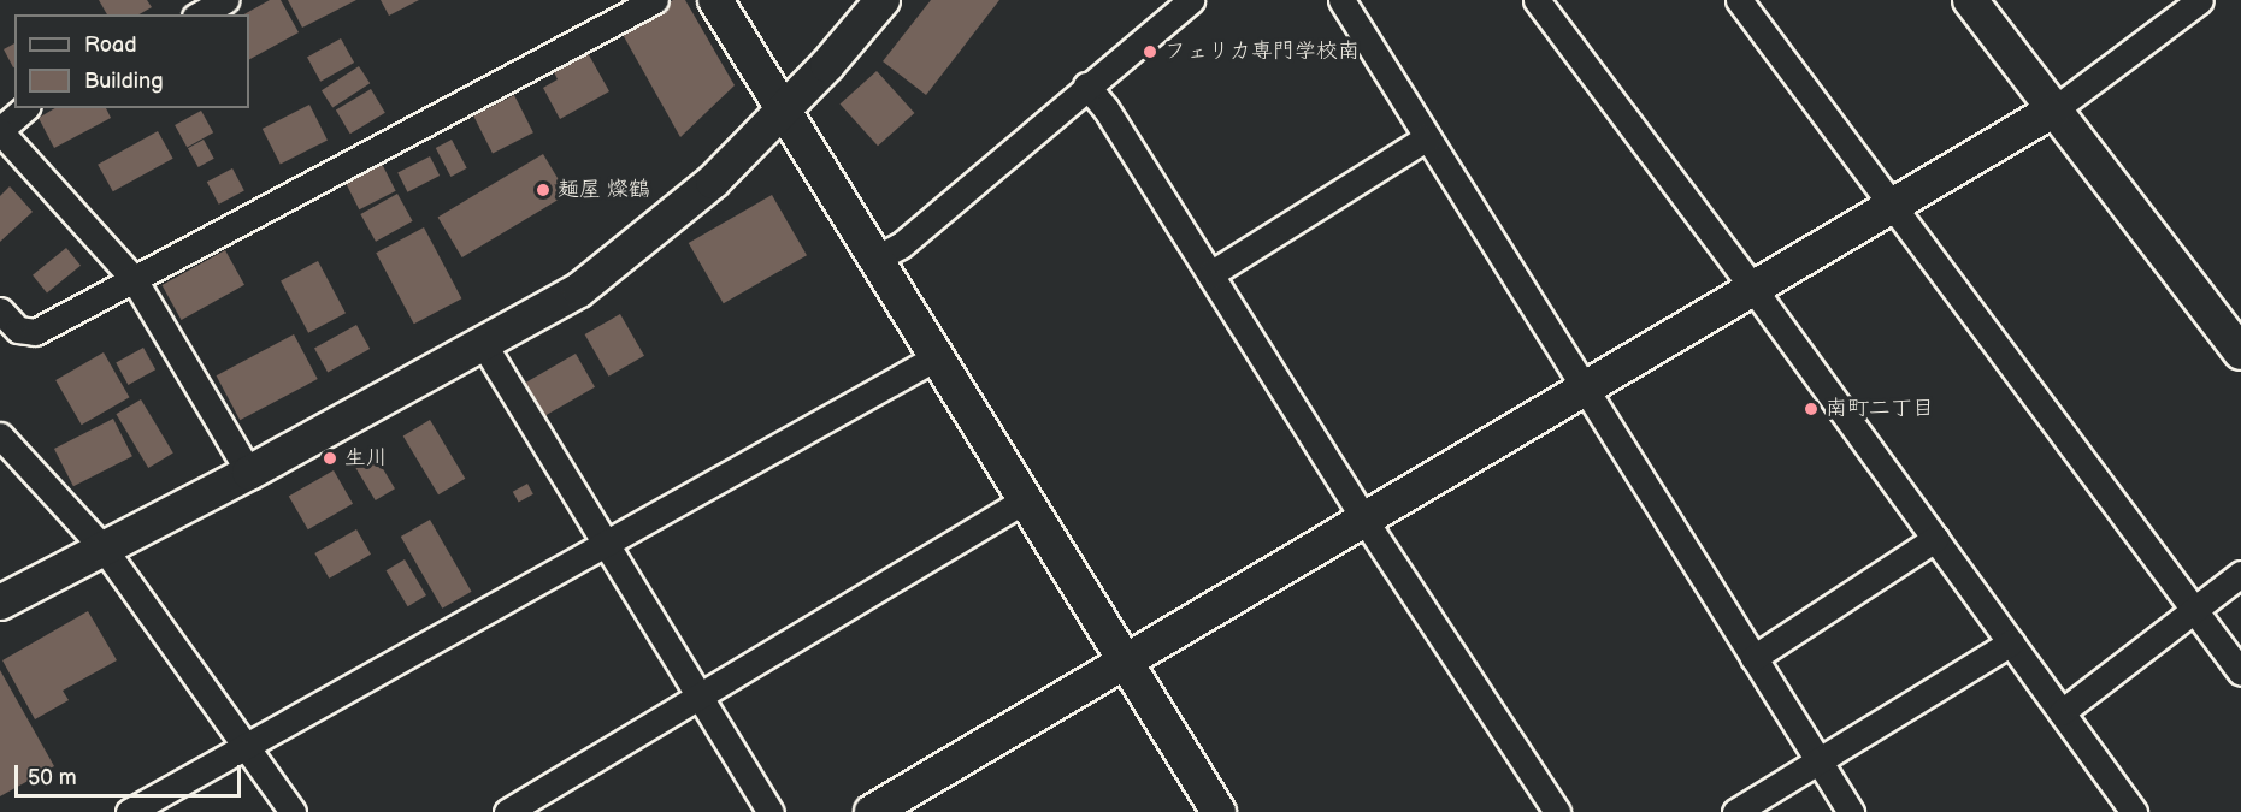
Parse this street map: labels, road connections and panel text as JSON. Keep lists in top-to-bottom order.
{
  "places": [
    "フェリカ専門学校南",
    "麺屋 燦鶴",
    "南町二丁目",
    "生川"
  ],
  "legend": ["Road", "Building"],
  "scale_bar": "50 m"
}
